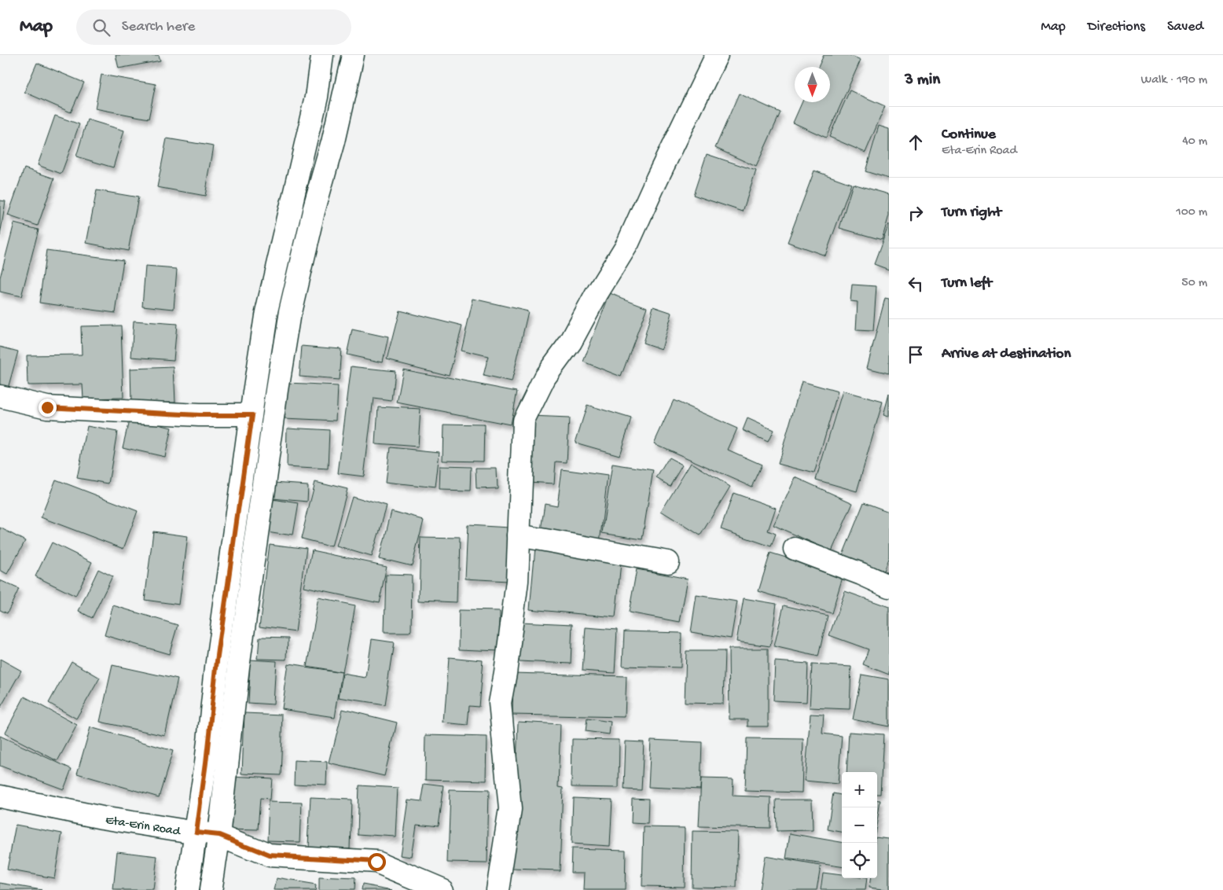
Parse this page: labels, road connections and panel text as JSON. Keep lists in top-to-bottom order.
{
  "streets": {
    "street": ["Eta-Erin Road"]
  },
  "north": "bottom",
  "page": {
    "header": "Map",
    "search": "Search here",
    "nav": ["Map", "Directions", "Saved"],
    "heading": ["3 min", "Walk · 190 m"],
    "list": [
      ["Continue", "Eta-Erin Road", "40 m"],
      ["Turn right", "100 m"],
      ["Turn left", "50 m"],
      "Arrive at destination"
    ],
    "map_buttons": ["+", "−"]
  }
}
